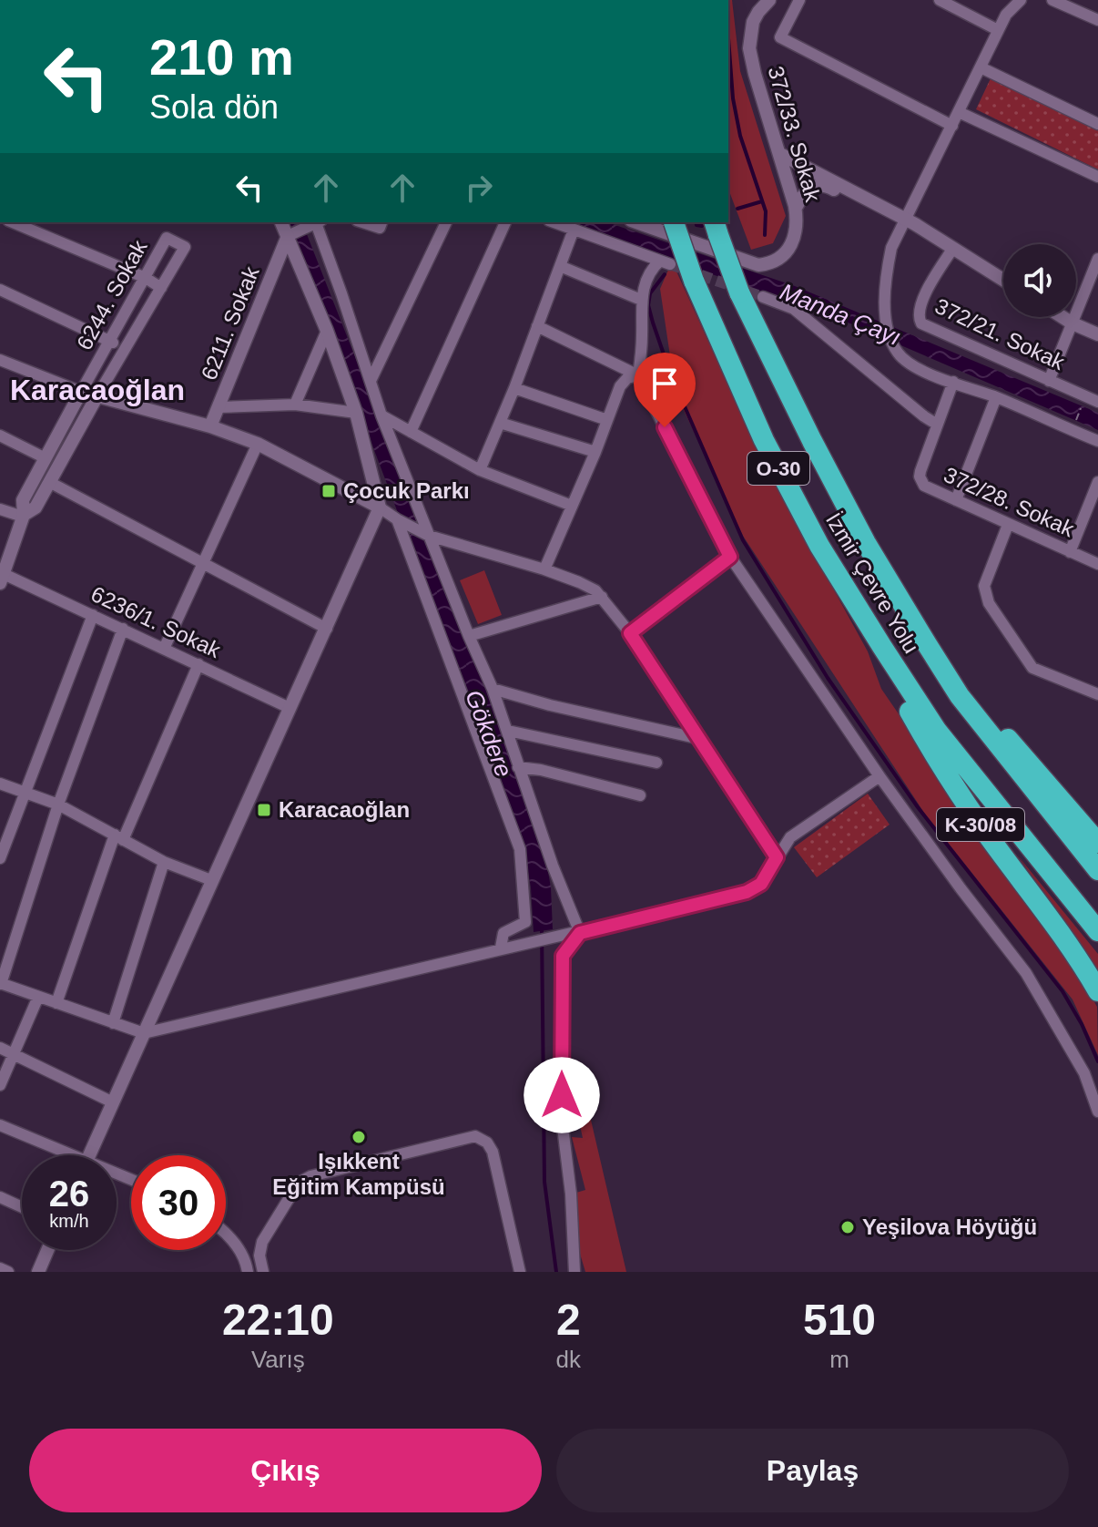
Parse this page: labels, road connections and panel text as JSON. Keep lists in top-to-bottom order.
{
  "streets": {
    "highway": ["O-30", "İzmir Çevre Yolu", "K-30/08"],
    "street": [
      "372/33. Sokak",
      "6244. Sokak",
      "6211. Sokak",
      "372/21. Sokak",
      "372/28. Sokak",
      "6236/1. Sokak"
    ]
  },
  "crossings": [
    ["6244. Sokak", "6236/1. Sokak"],
    ["İzmir Çevre Yolu", "K-30/08"]
  ],
  "districts": ["Karacaoğlan"],
  "water": ["Manda Çayı", "Gökdere"],
  "places": {
    "transit": ["Çocuk Parkı", "Karacaoğlan"],
    "other": ["Işıkkent Eğitim Kampüsü", "Yeşilova Höyüğü"]
  },
  "page": {
    "turn": ["210 m", "Sola dön"],
    "speed": "26 km/h",
    "limit": "30",
    "eta": [
      "22:10",
      "Varış",
      "2",
      "dk",
      "510",
      "m"
    ],
    "buttons": ["Çıkış", "Paylaş"]
  }
}
